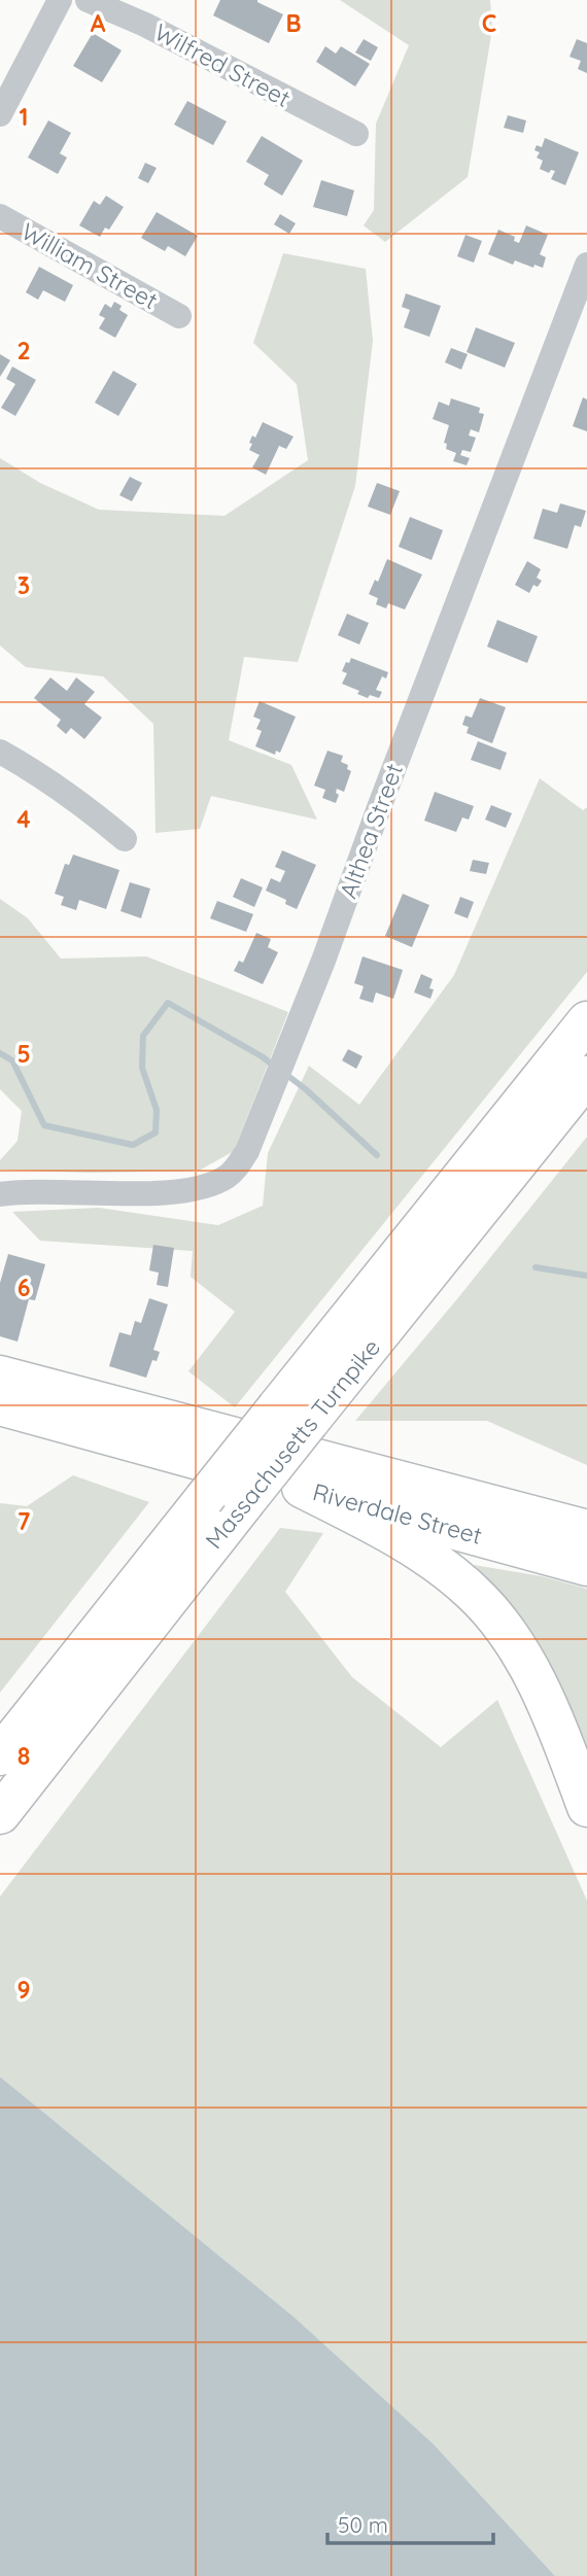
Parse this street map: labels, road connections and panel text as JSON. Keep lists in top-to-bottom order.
{
  "streets": {
    "main road": ["Massachusetts Turnpike", "Riverdale Street"],
    "street": ["Wilfred Street", "William Street", "Althea Street"]
  },
  "scale_bar": "50 m",
  "grid": {
    "columns": ["A", "B", "C"],
    "rows": [
      "1",
      "2",
      "3",
      "4",
      "5",
      "6",
      "7",
      "8",
      "9"
    ]
  }
}
